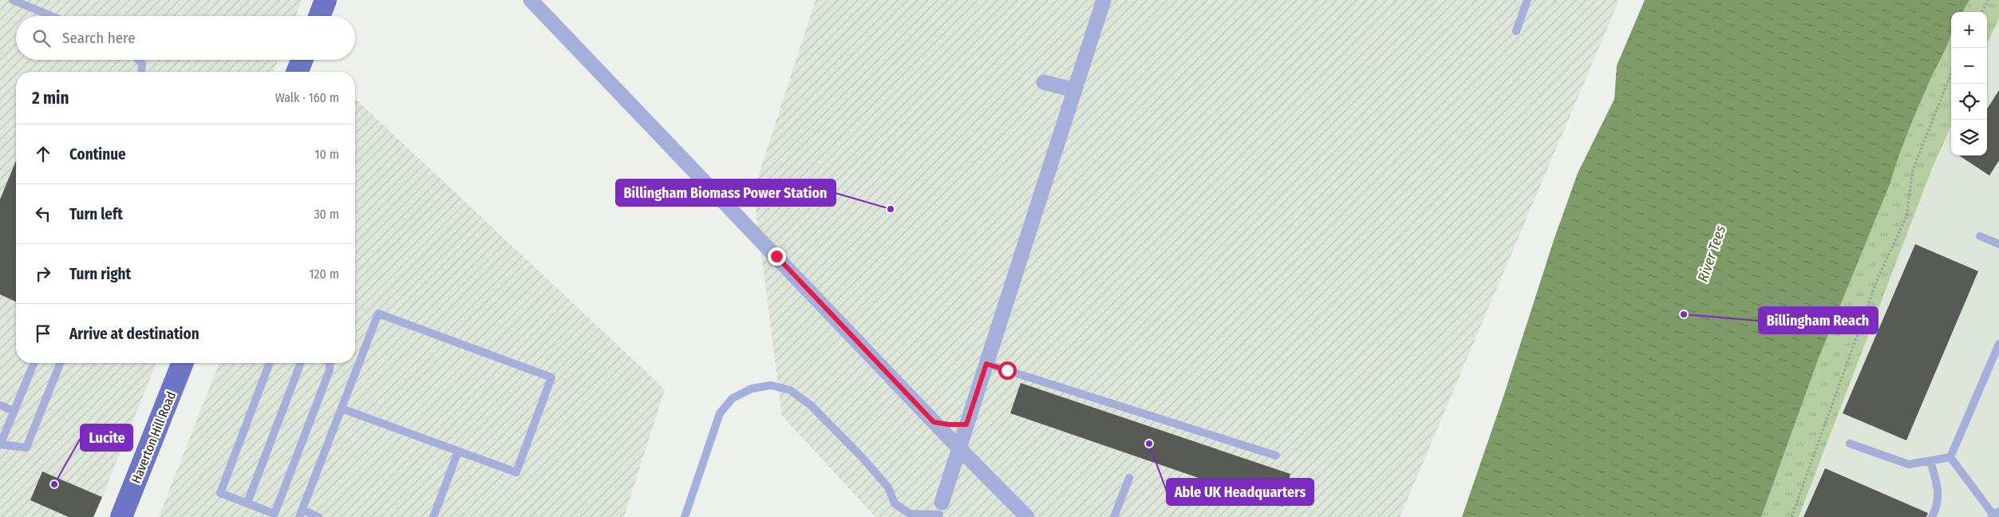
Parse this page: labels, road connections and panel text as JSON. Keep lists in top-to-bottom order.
{
  "streets": {
    "main road": ["Haverton Hill Road"]
  },
  "water": ["River Tees"],
  "places": [
    "Billingham Biomass Power Station",
    "Billingham Reach",
    "Able UK Headquarters",
    "Lucite"
  ],
  "page": {
    "map_buttons": ["+", "−"],
    "search": "Search here",
    "heading": ["2 min", "Walk · 160 m"],
    "list": [
      ["Continue", "10 m"],
      ["Turn left", "30 m"],
      ["Turn right", "120 m"],
      "Arrive at destination"
    ]
  }
}
